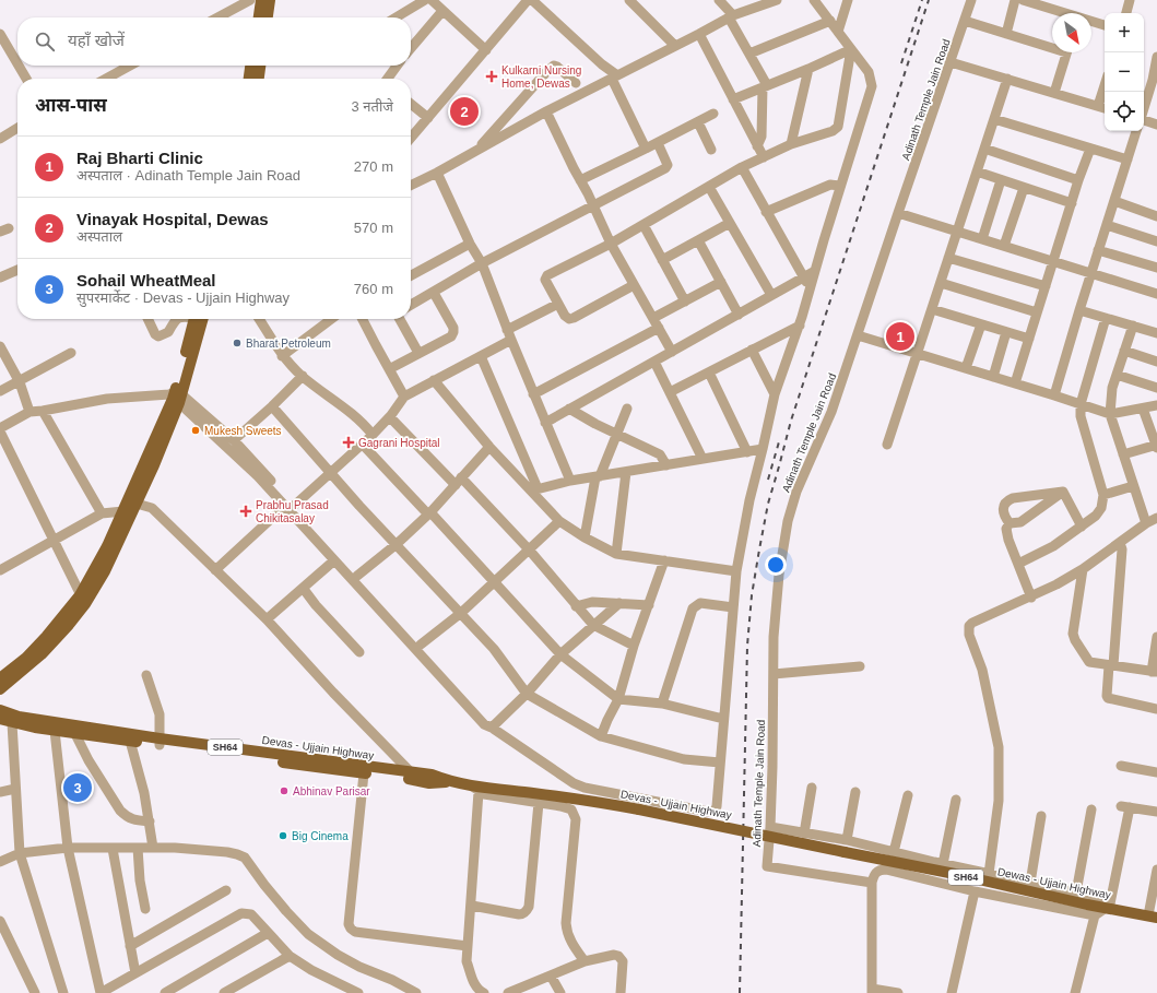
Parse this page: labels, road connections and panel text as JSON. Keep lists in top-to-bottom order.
{
  "streets": {
    "main road": ["SH64", "Devas - Ujjain Highway", "Dewas - Ujjain Highway"],
    "street": ["Adinath Temple Jain Road"]
  },
  "crossings": [
    ["Devas - Ujjain Highway", "Dewas - Ujjain Highway"]
  ],
  "places": {
    "health": ["Kulkarni Nursing Home, Dewas", "Gagrani Hospital", "Prabhu Prasad Chikitasalay"],
    "other": [
      "Bharat Petroleum",
      "Mukesh Sweets",
      "Abhinav Parisar",
      "Big Cinema"
    ]
  },
  "north": "bottom right",
  "page": {
    "map_buttons": ["+", "−"],
    "search": "यहाँ खोजें",
    "heading": ["आस-पास", "3 नतीजे"],
    "pins": ["2", "1", "3"],
    "list": [
      {
        "mark": "1",
        "name": "Raj Bharti Clinic",
        "note": "अस्पताल · Adinath Temple Jain Road",
        "value": "270 m"
      },
      {
        "mark": "2",
        "name": "Vinayak Hospital, Dewas",
        "note": "अस्पताल",
        "value": "570 m"
      },
      {
        "mark": "3",
        "name": "Sohail WheatMeal",
        "note": "सुपरमार्केट · Devas - Ujjain Highway",
        "value": "760 m"
      }
    ]
  }
}
